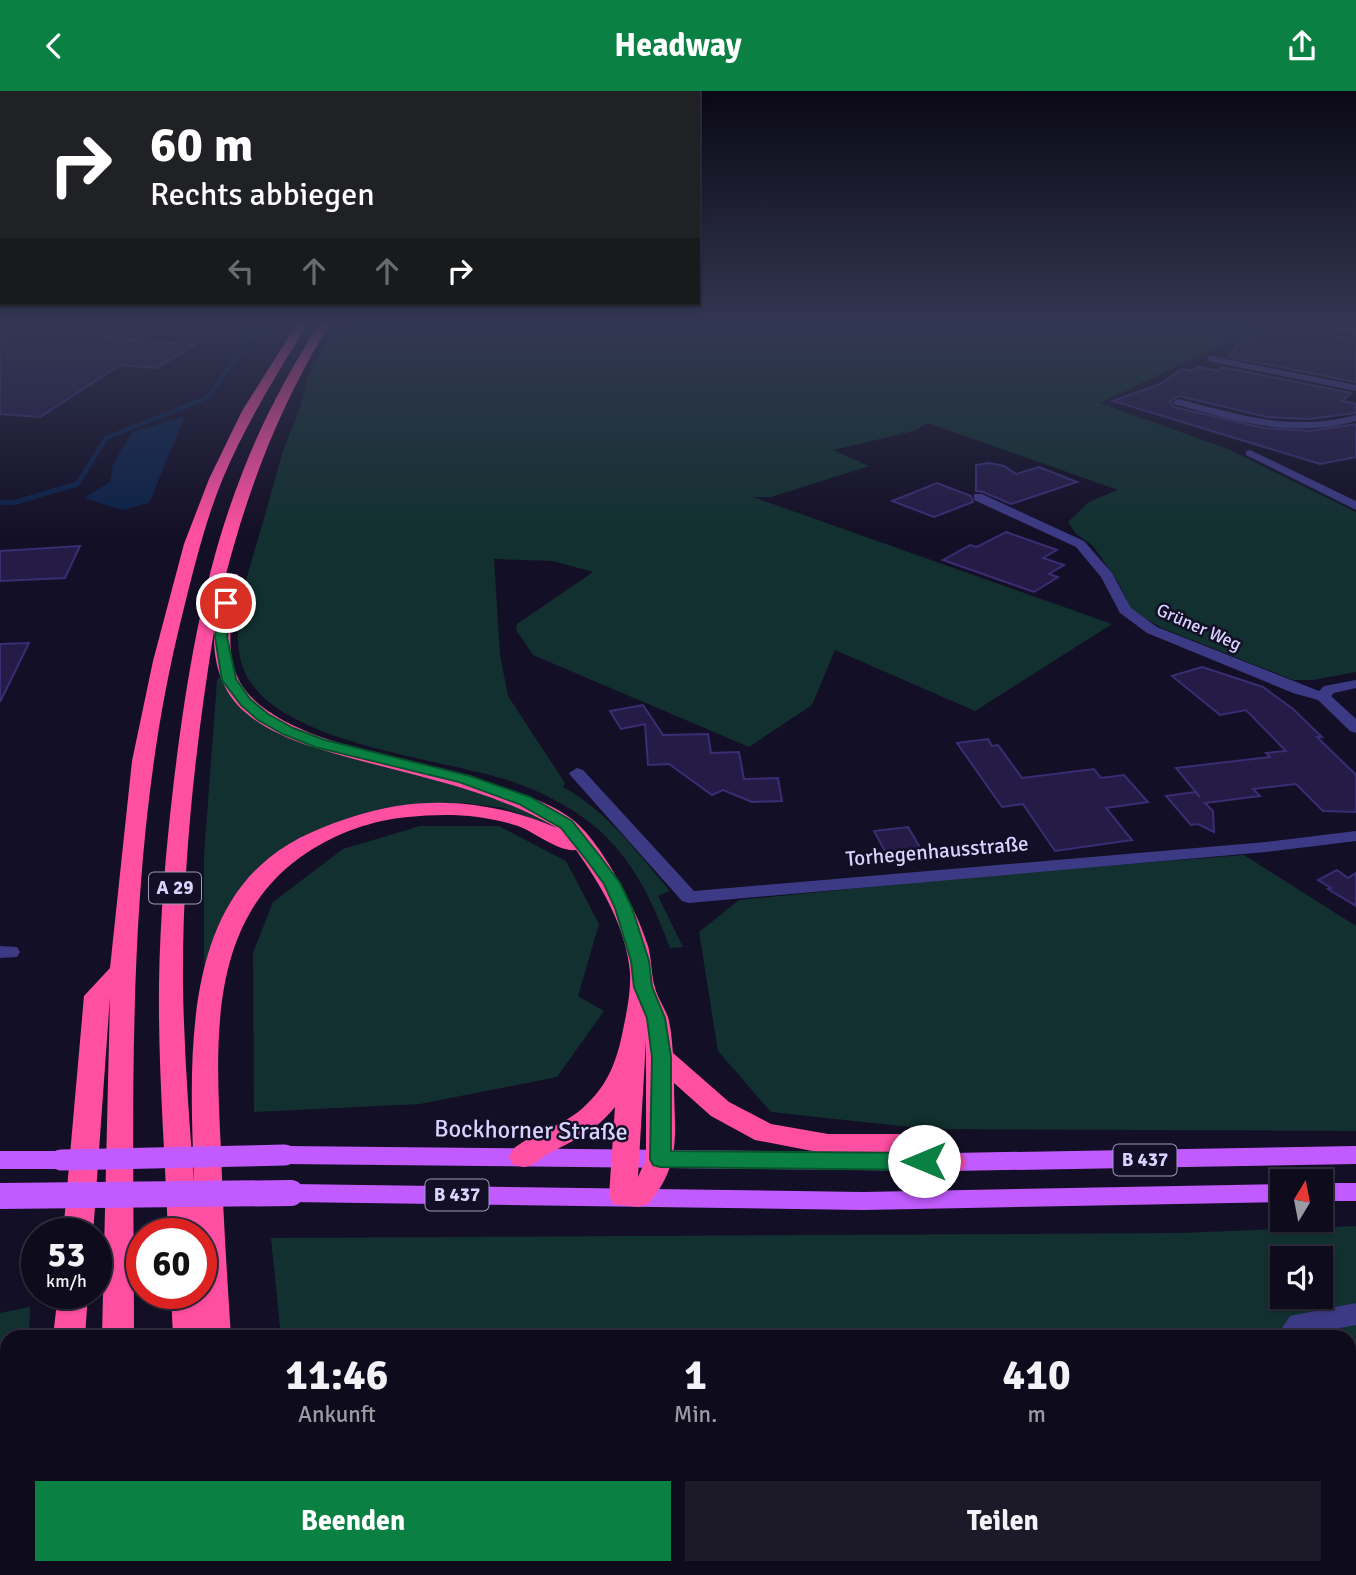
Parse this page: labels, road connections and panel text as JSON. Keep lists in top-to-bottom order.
{
  "streets": {
    "highway": ["A 29"],
    "main road": ["Bockhorner Straße", "B 437"],
    "street": ["Grüner Weg", "Torhegenhausstraße"]
  },
  "north": "top",
  "page": {
    "header": "Headway",
    "turn": ["60 m", "Rechts abbiegen"],
    "speed": "53 km/h",
    "limit": "60",
    "eta": [
      "11:46",
      "Ankunft",
      "1",
      "Min.",
      "410",
      "m"
    ],
    "buttons": ["Beenden", "Teilen"]
  }
}
